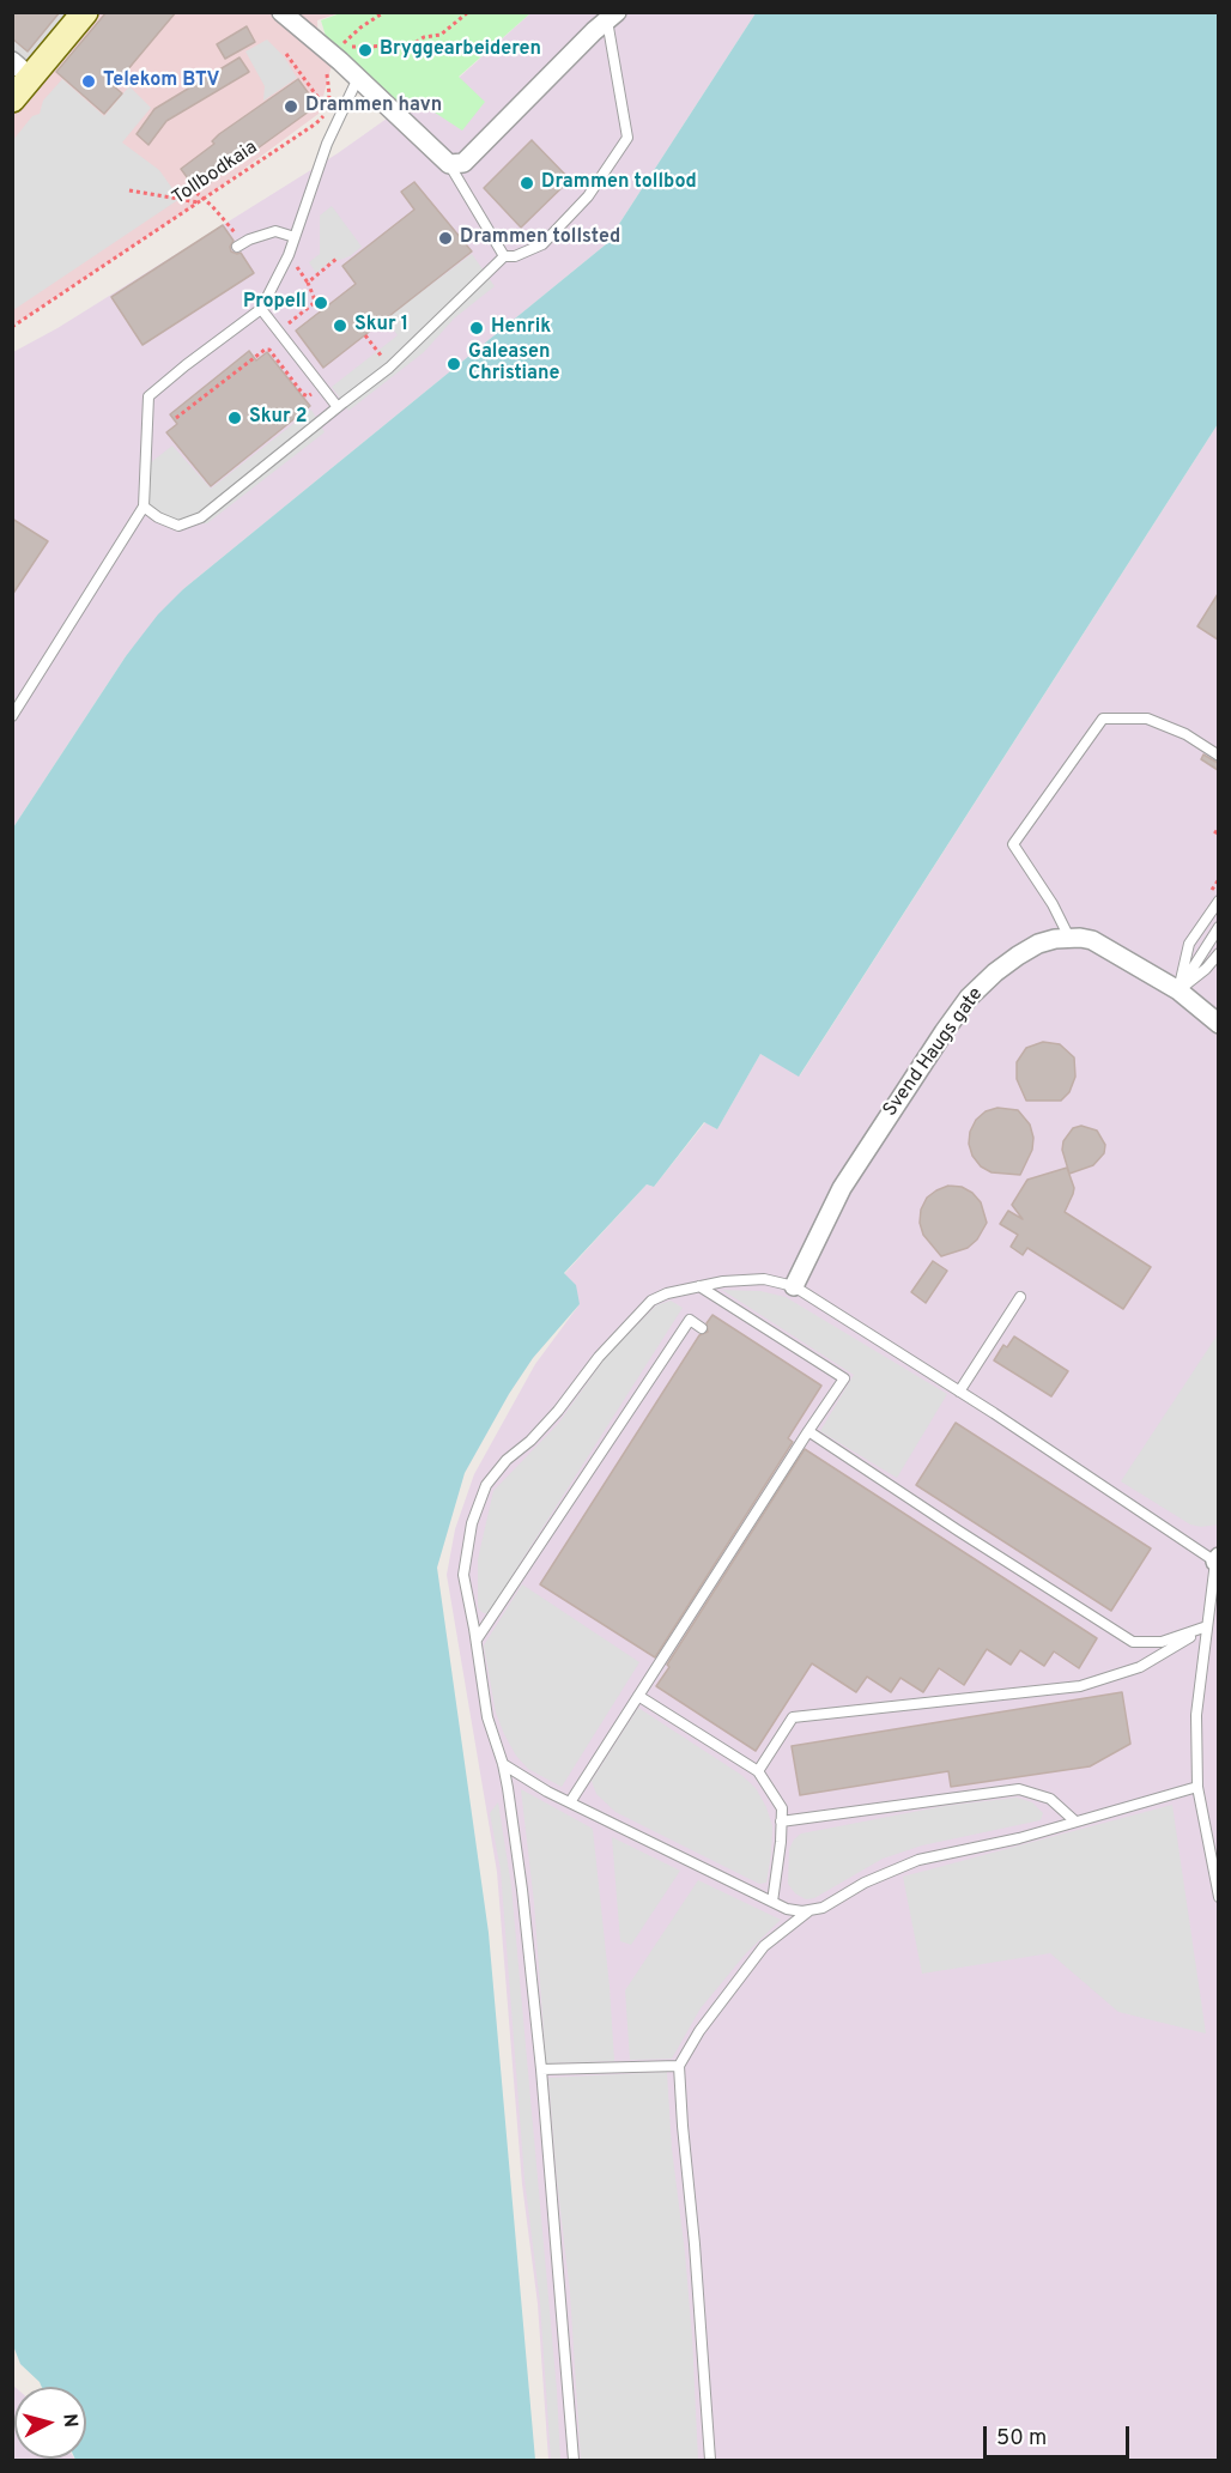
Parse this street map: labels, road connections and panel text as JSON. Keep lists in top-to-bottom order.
{
  "streets": {
    "street": ["Svend Haugs gate"],
    "path": ["Tollbodkaia"]
  },
  "places": [
    "Bryggearbeideren",
    "Telekom BTV",
    "Drammen havn",
    "Drammen tollbod",
    "Drammen tollsted",
    "Propell",
    "Skur 1",
    "Henrik",
    "Galeasen Christiane",
    "Skur 2"
  ],
  "scale_bar": "50 m",
  "north": "right"
}
